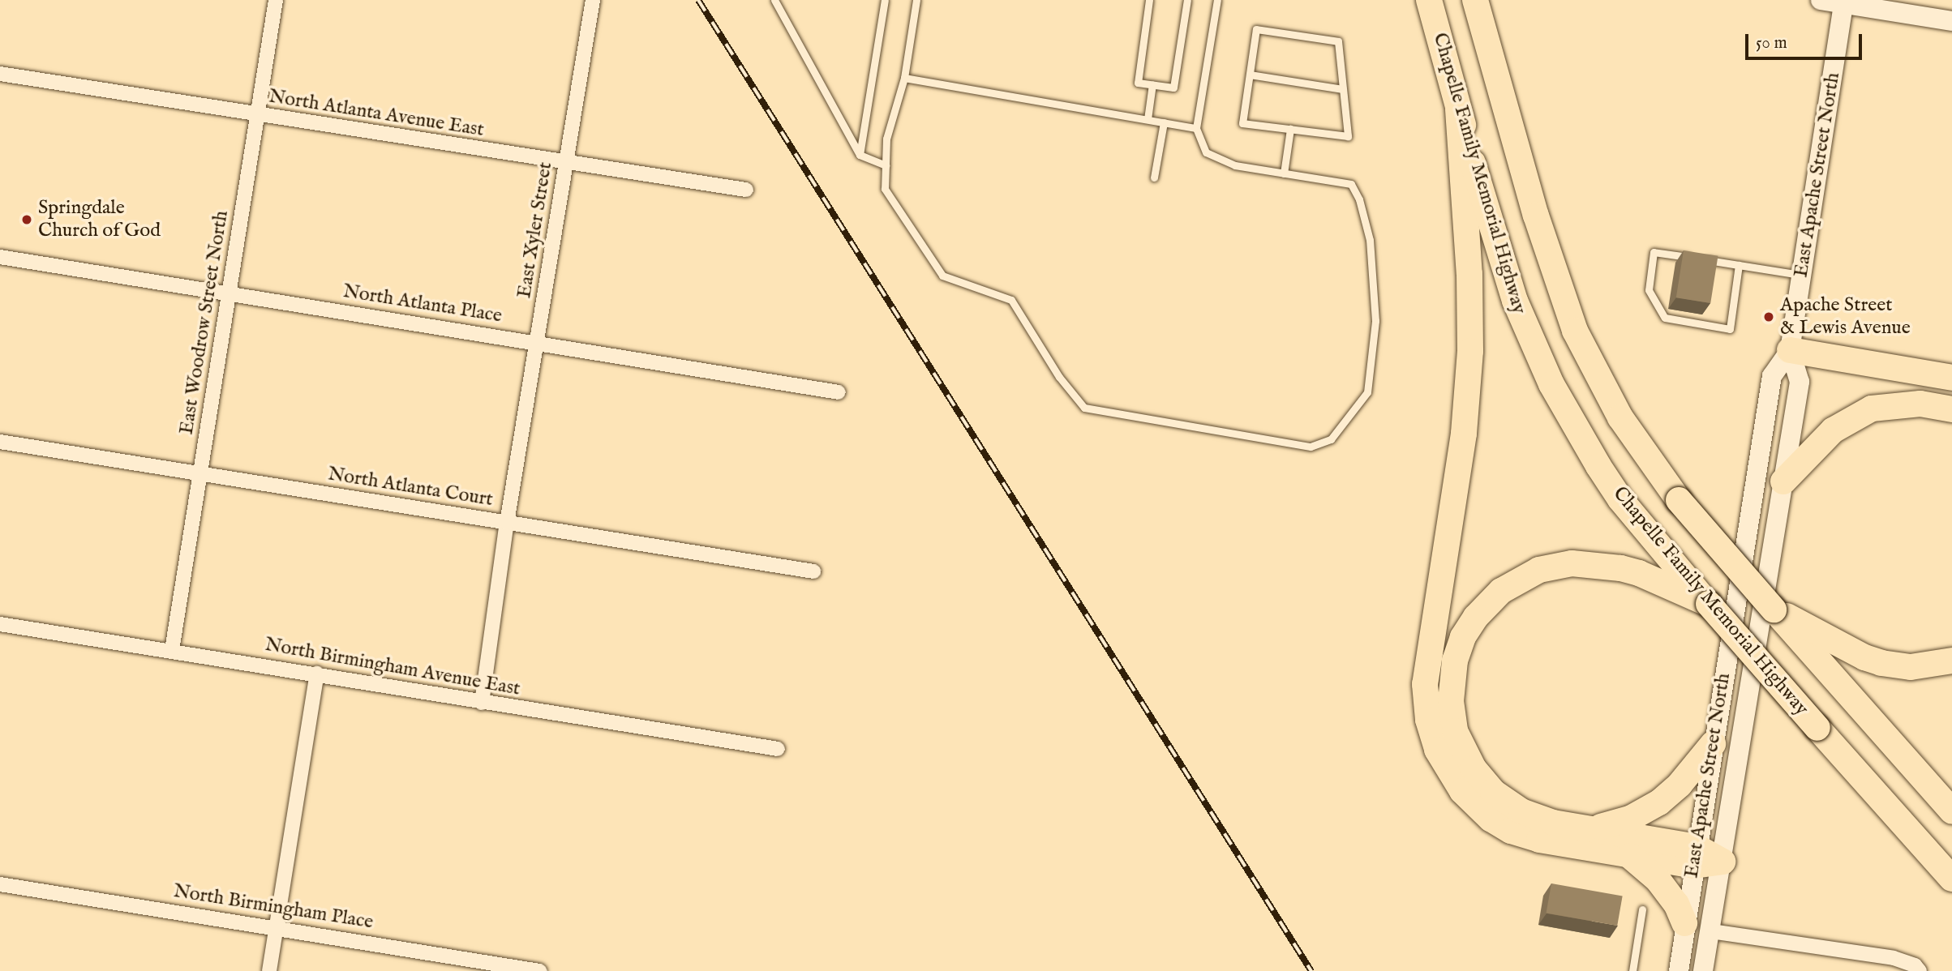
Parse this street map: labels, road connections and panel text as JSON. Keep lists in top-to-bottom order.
{
  "streets": {
    "highway": ["Chapelle Family Memorial Highway"],
    "main road": ["East Apache Street North"],
    "street": [
      "North Atlanta Avenue East",
      "East Xyler Street",
      "North Atlanta Place",
      "East Woodrow Street North",
      "North Atlanta Court",
      "North Birmingham Avenue East",
      "North Birmingham Place"
    ]
  },
  "crossings": [
    ["North Atlanta Avenue East", "East Xyler Street"],
    ["North Atlanta Avenue East", "East Woodrow Street North"],
    ["East Xyler Street", "North Atlanta Place"],
    ["East Xyler Street", "North Atlanta Court"],
    ["East Xyler Street", "North Birmingham Avenue East"],
    ["North Atlanta Place", "East Woodrow Street North"],
    ["East Woodrow Street North", "North Atlanta Court"],
    ["East Woodrow Street North", "North Birmingham Avenue East"]
  ],
  "places": ["Springdale Church of God", "Apache Street & Lewis Avenue"],
  "scale_bar": "50 m"
}
